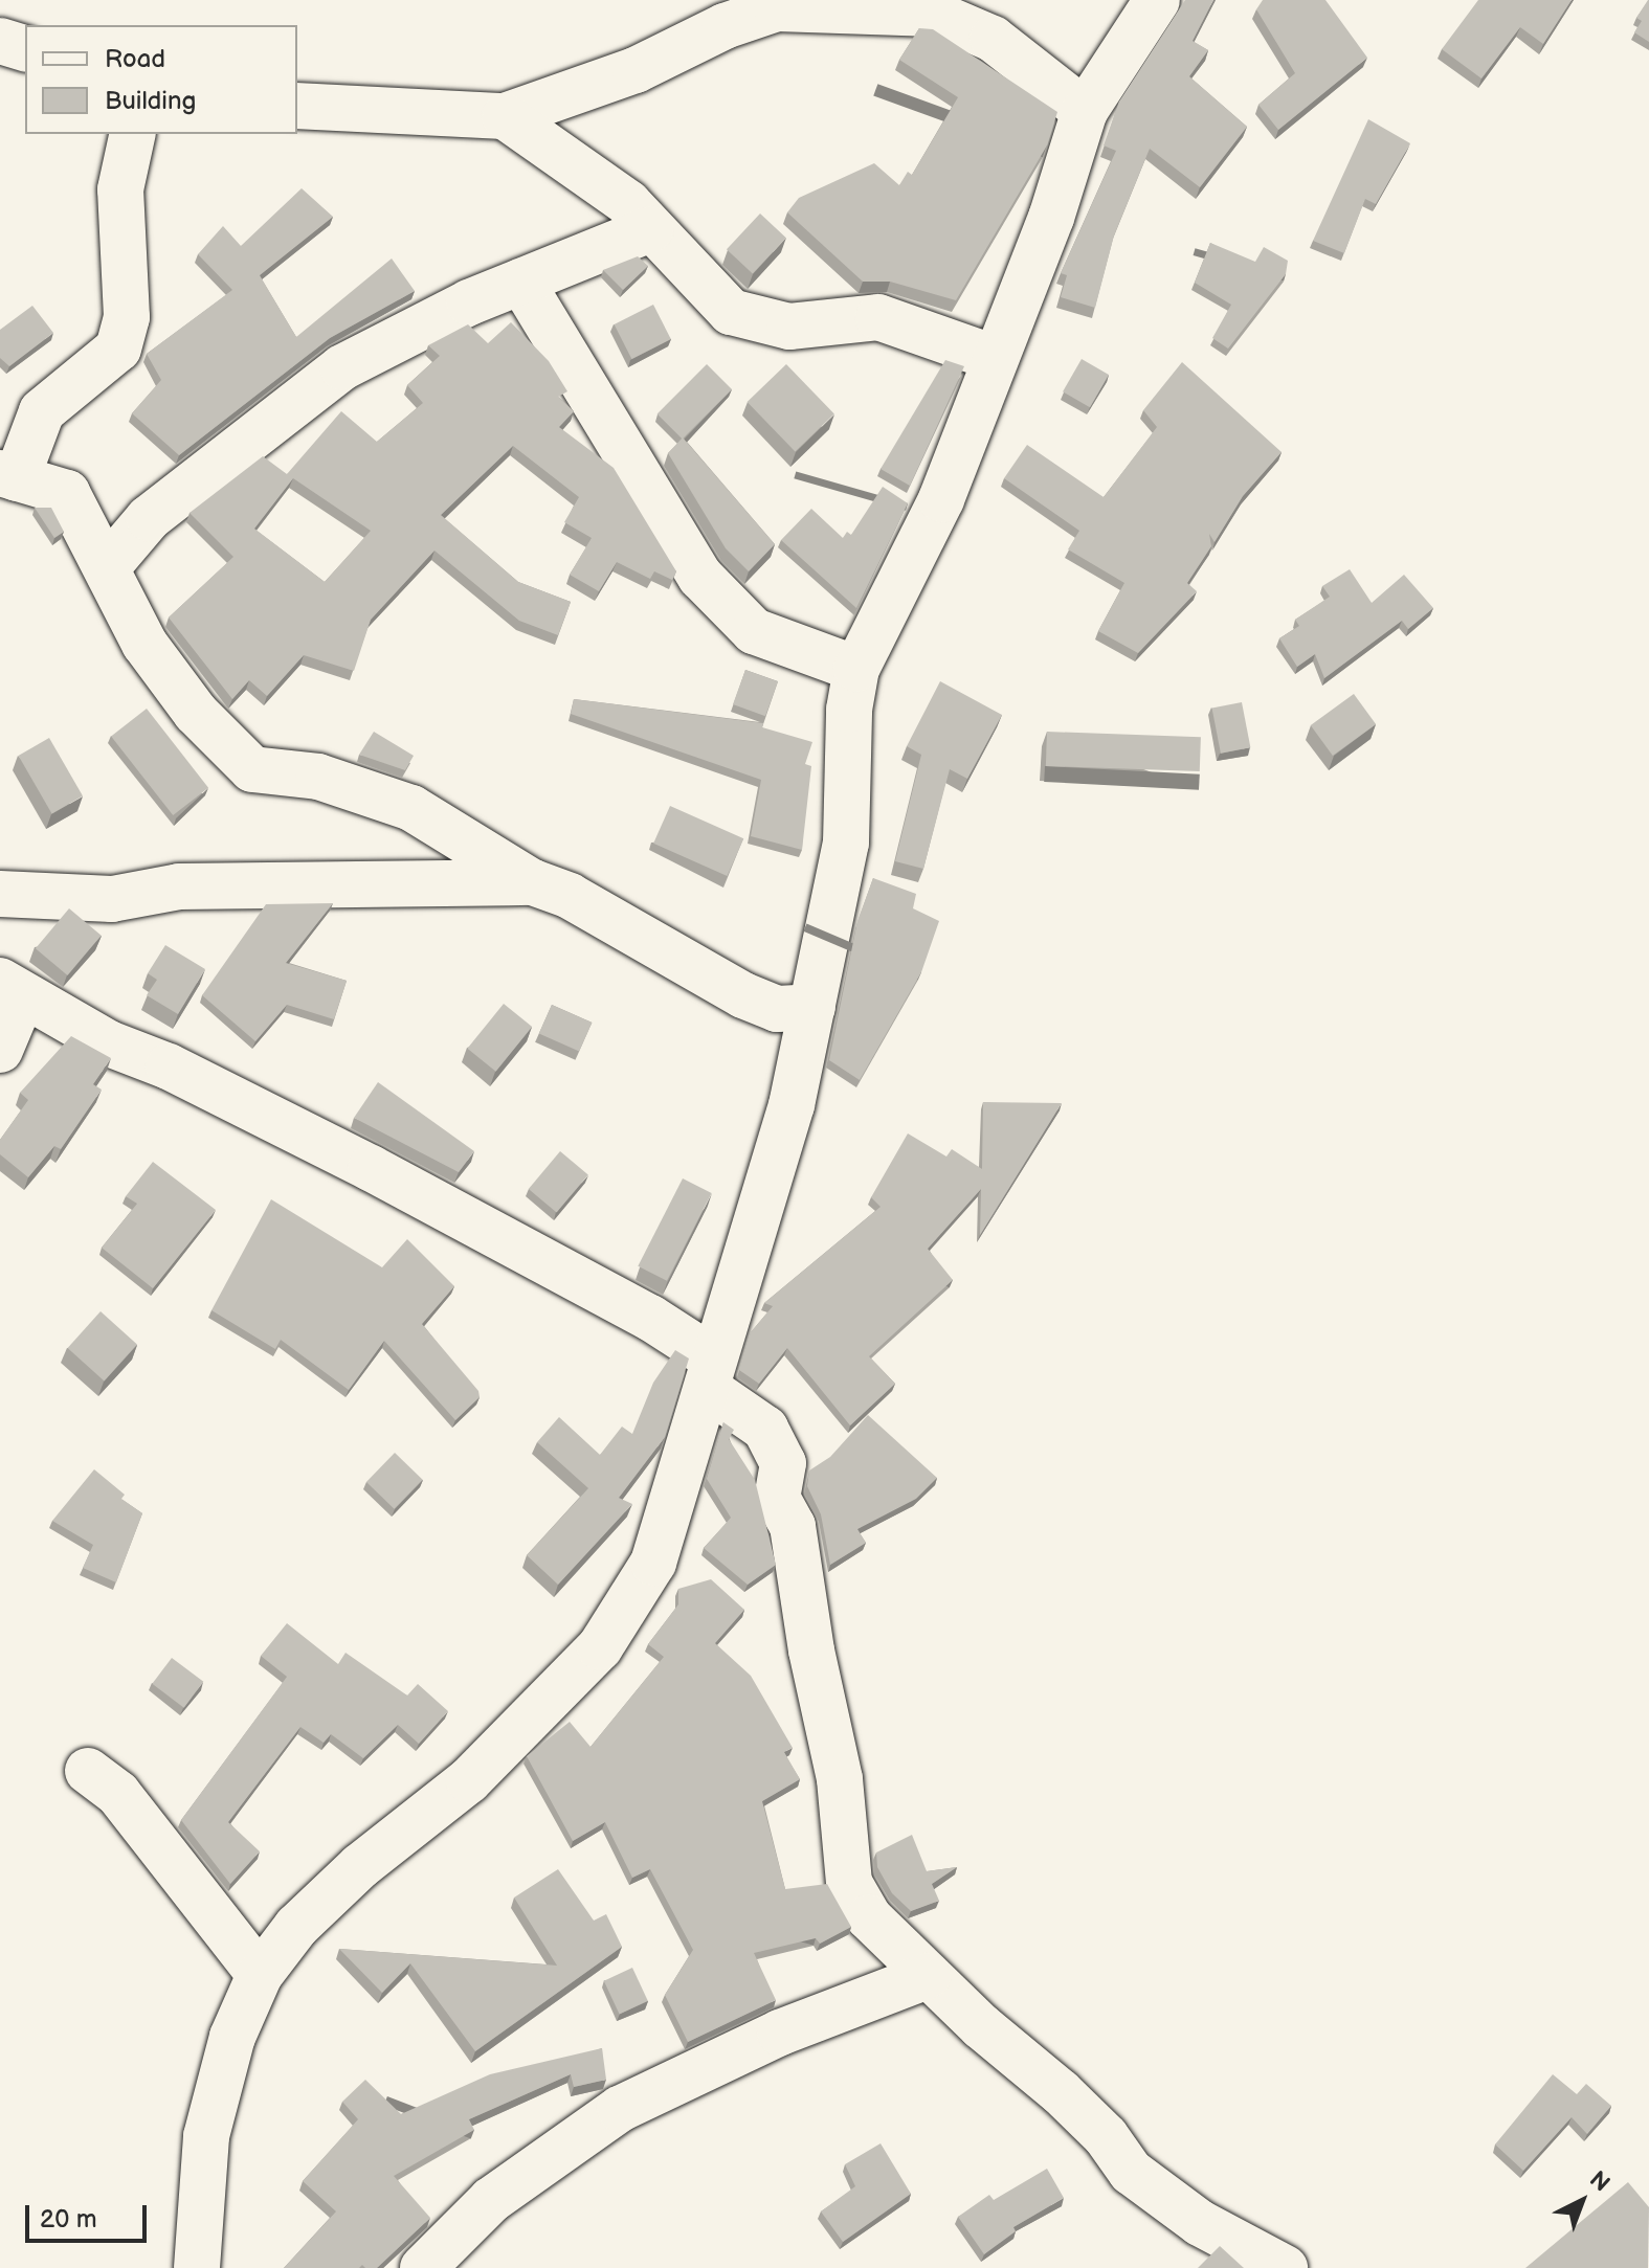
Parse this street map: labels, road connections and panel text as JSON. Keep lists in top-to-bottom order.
{
  "legend": ["Road", "Building"],
  "scale_bar": "20 m",
  "north": "top right"
}
